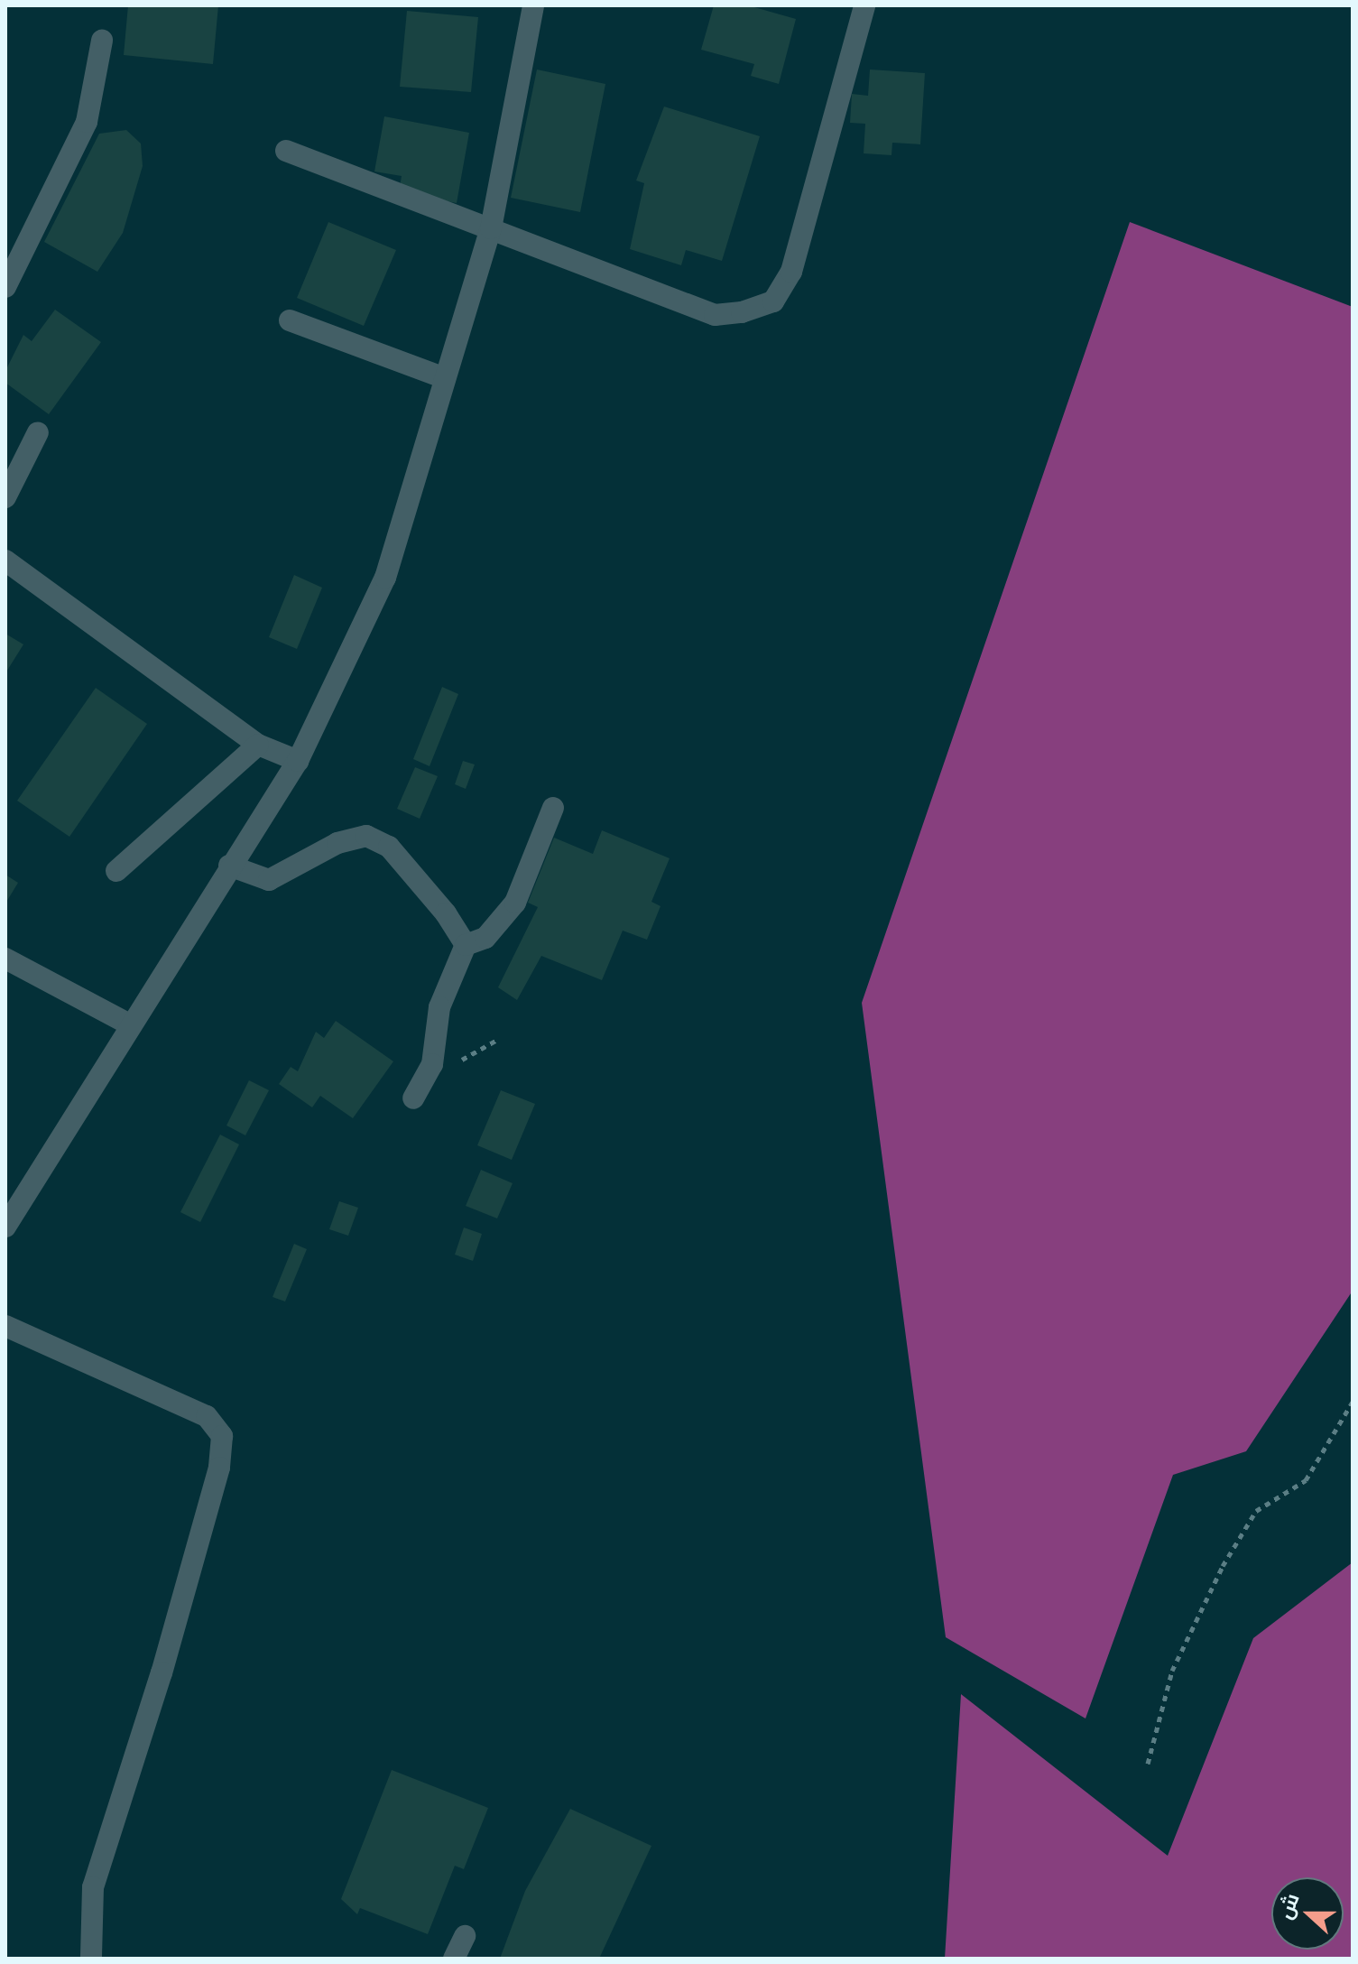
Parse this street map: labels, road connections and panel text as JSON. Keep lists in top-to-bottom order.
{
  "north": "left"
}
